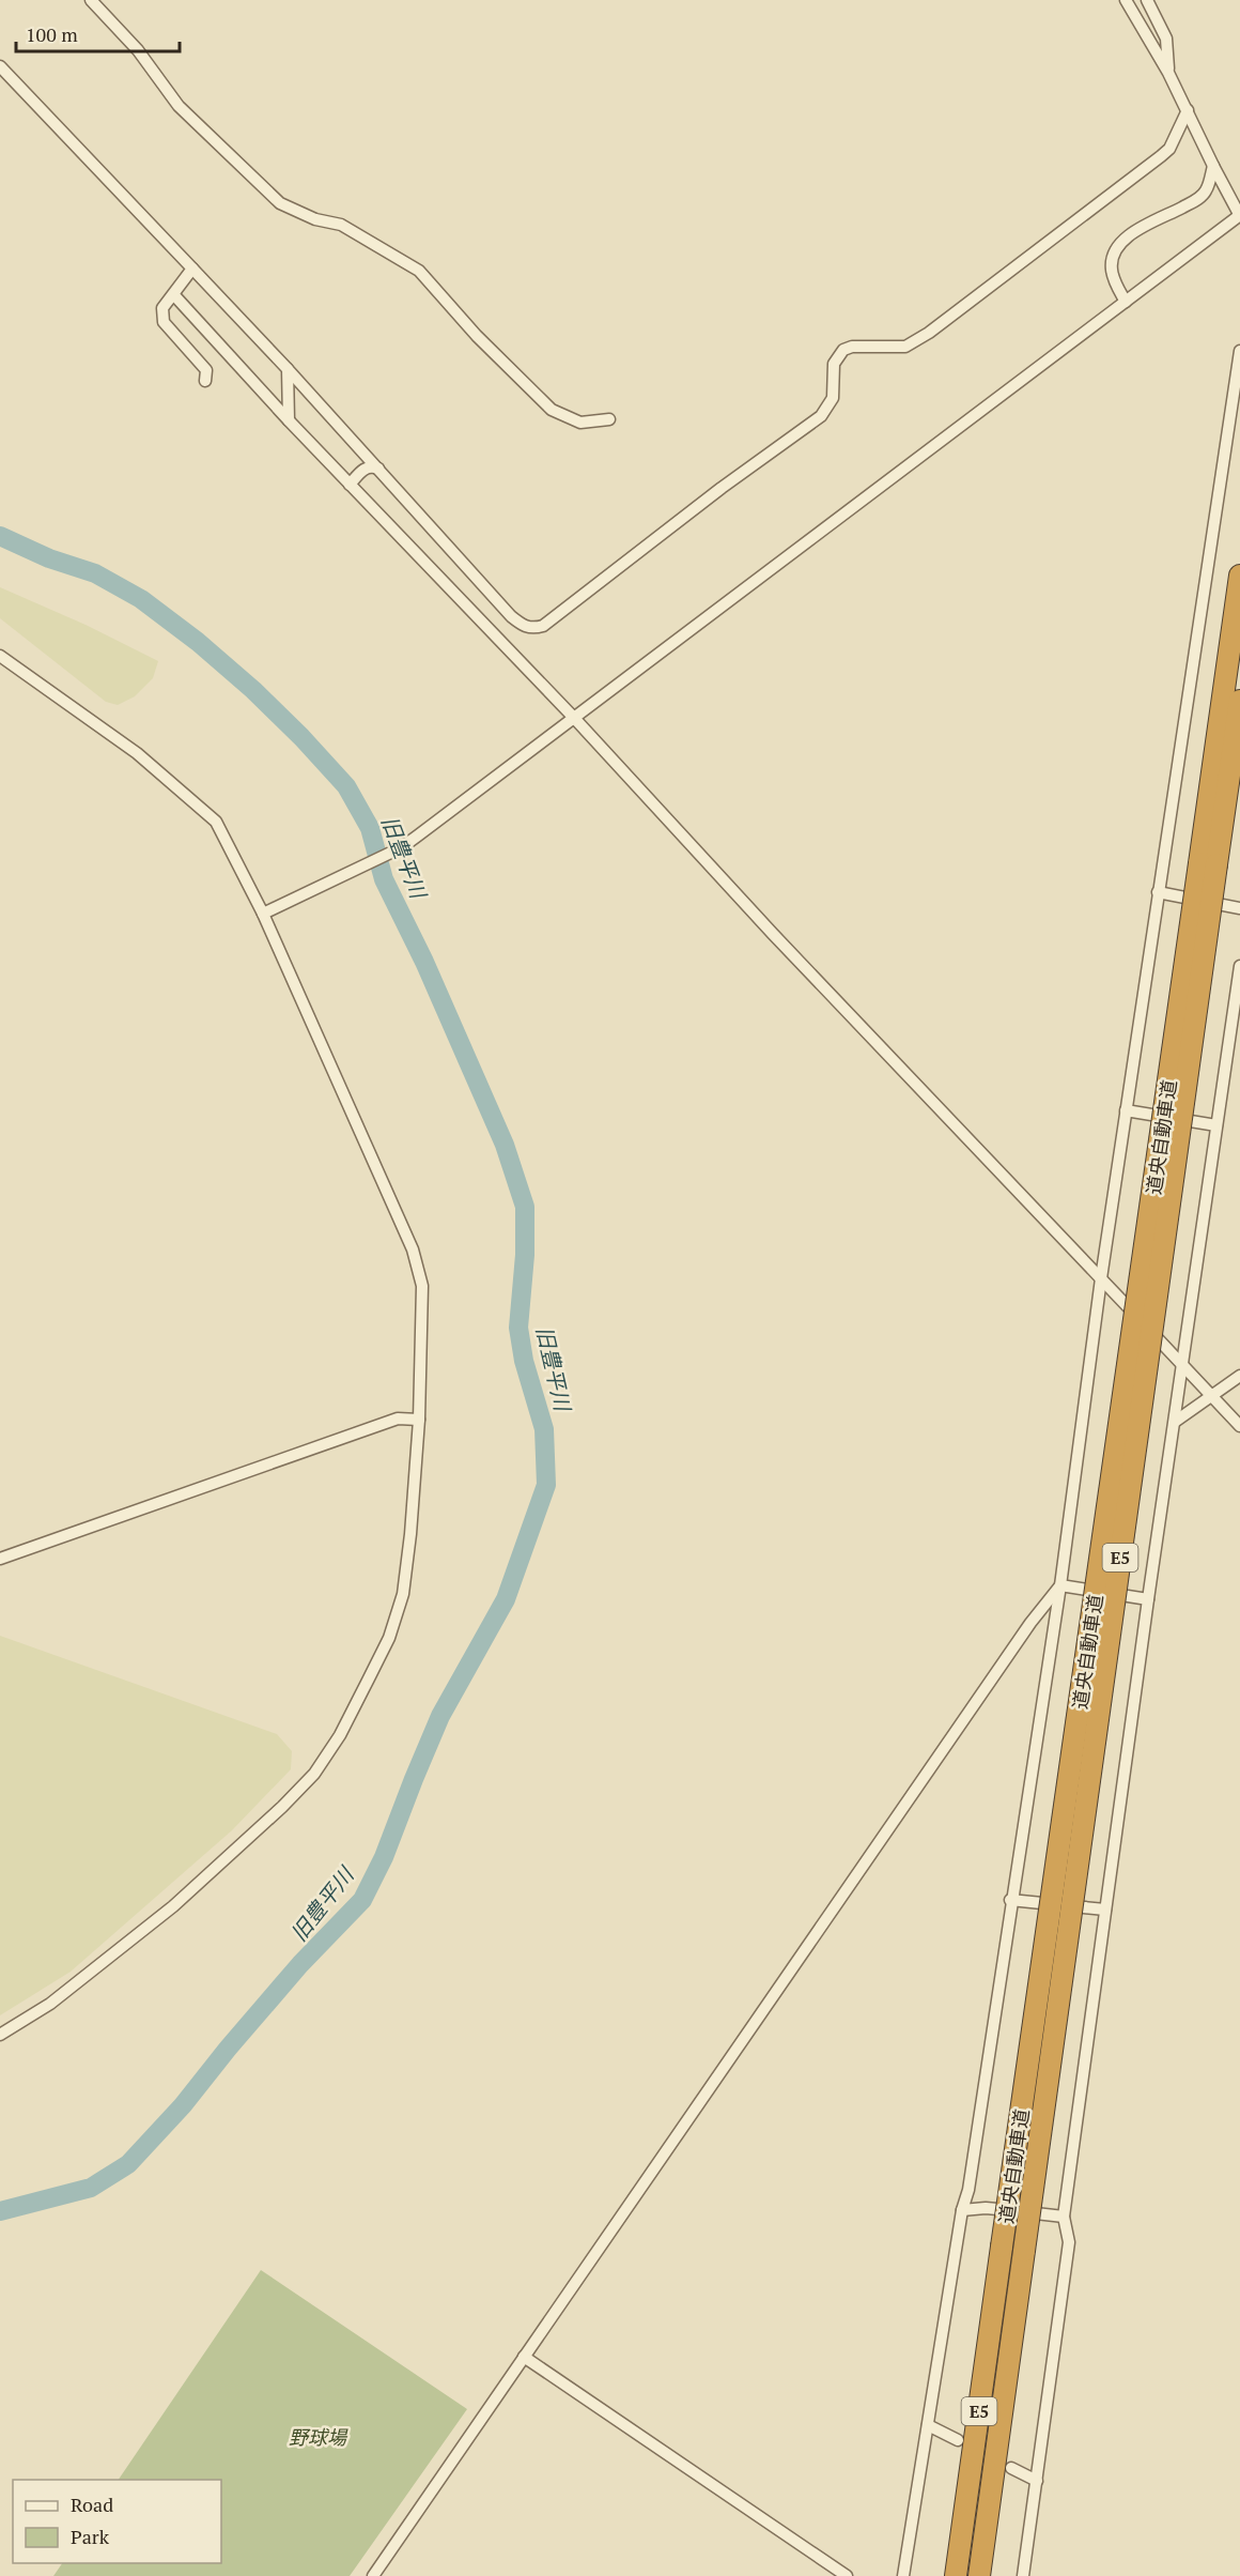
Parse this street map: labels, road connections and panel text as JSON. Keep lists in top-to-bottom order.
{
  "streets": {
    "highway": ["道央自動車道", "E5"]
  },
  "water": ["旧豊平川"],
  "parks": ["野球場"],
  "legend": ["Road", "Park"],
  "scale_bar": "100 m"
}
